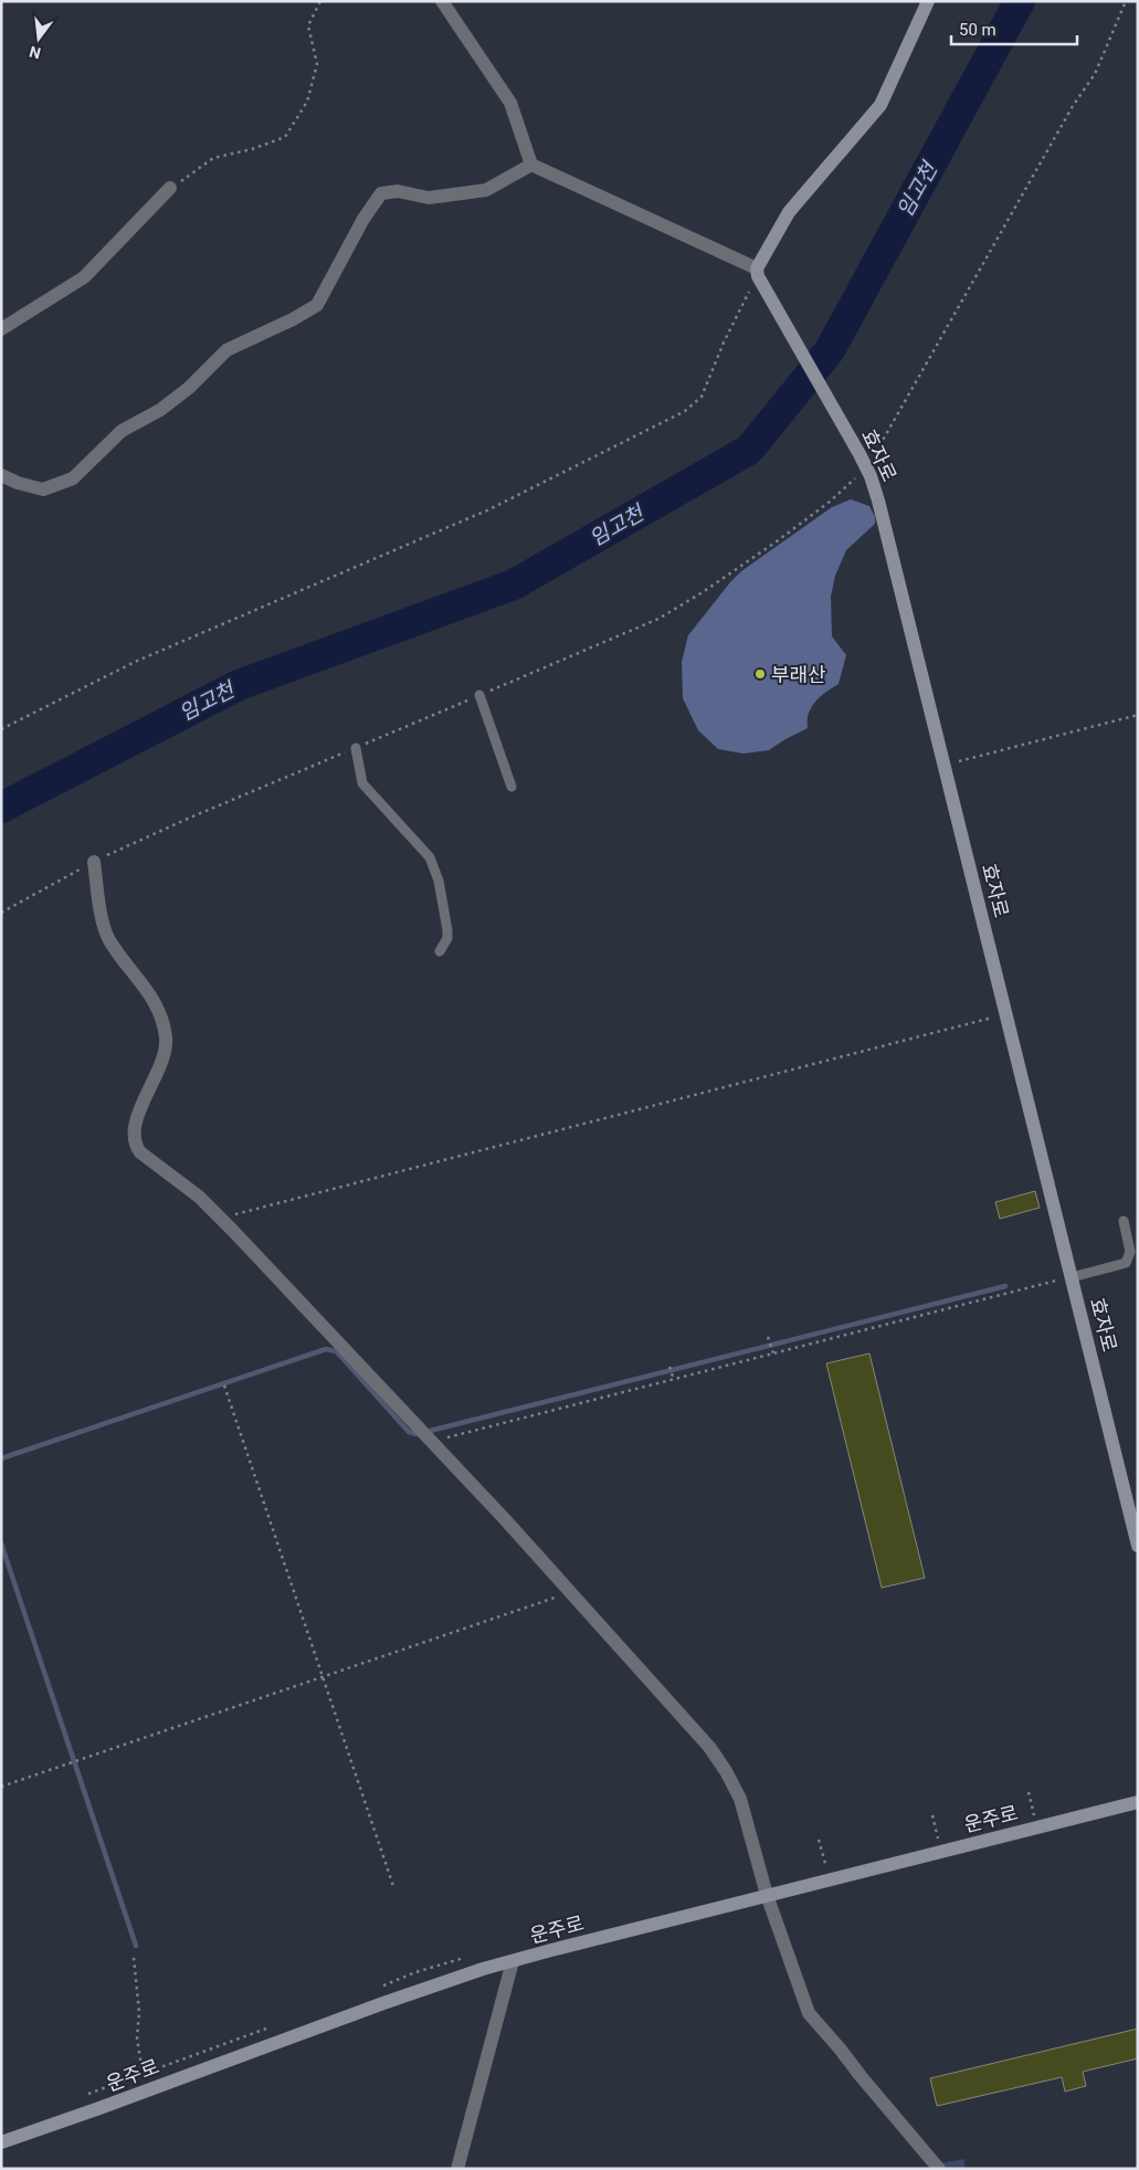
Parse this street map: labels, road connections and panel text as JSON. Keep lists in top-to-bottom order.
{
  "streets": {
    "street": ["효자로", "운주로"]
  },
  "water": ["임고천"],
  "places": ["부래산"],
  "scale_bar": "50 m",
  "north": "bottom"
}
